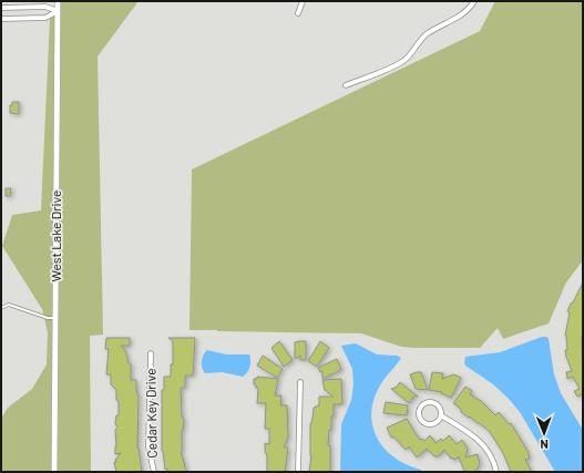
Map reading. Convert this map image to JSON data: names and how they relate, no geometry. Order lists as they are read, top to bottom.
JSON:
{
  "streets": {
    "street": ["West Lake Drive", "Cedar Key Drive"]
  },
  "north": "bottom"
}
